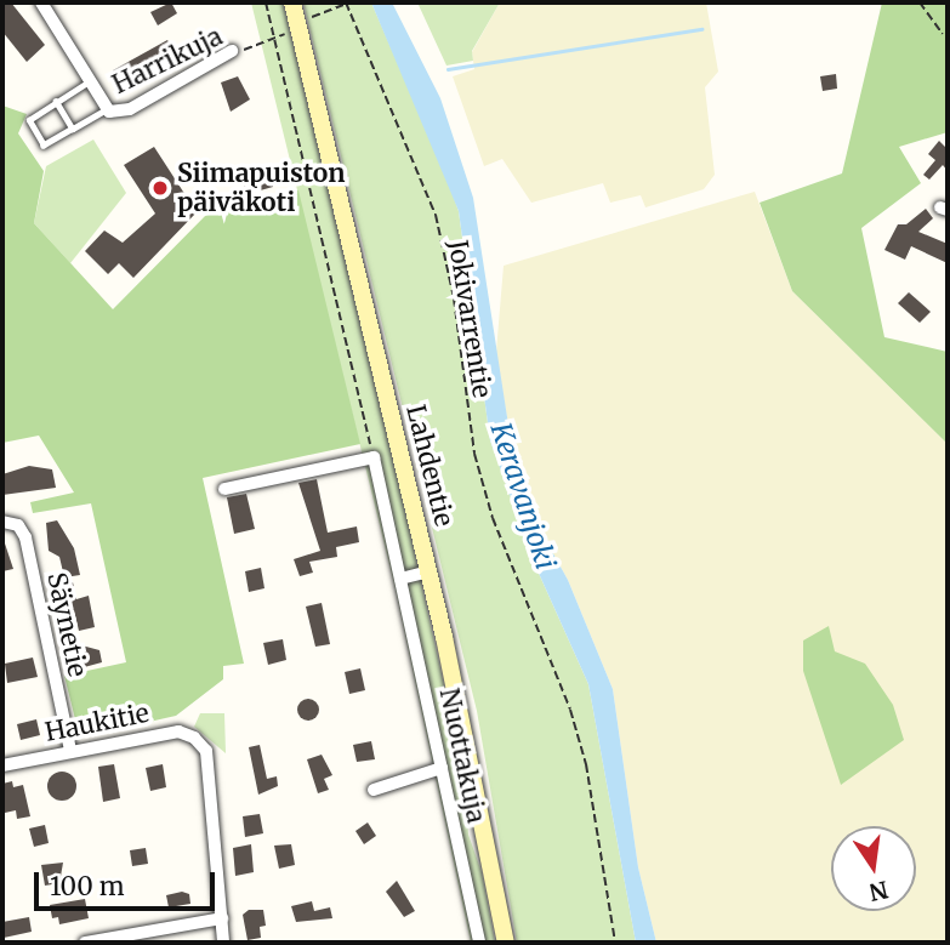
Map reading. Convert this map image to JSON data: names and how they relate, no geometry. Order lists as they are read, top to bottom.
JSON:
{
  "streets": {
    "main road": ["Lahdentie"],
    "street": [
      "Harrikuja",
      "Säynetie",
      "Haukitie",
      "Nuottakuja"
    ],
    "path": ["Jokivarrentie"]
  },
  "crossings": [
    ["Säynetie", "Haukitie"]
  ],
  "water": ["Keravanjoki"],
  "places": ["Siimapuiston päiväkoti"],
  "scale_bar": "100 m",
  "north": "bottom"
}
